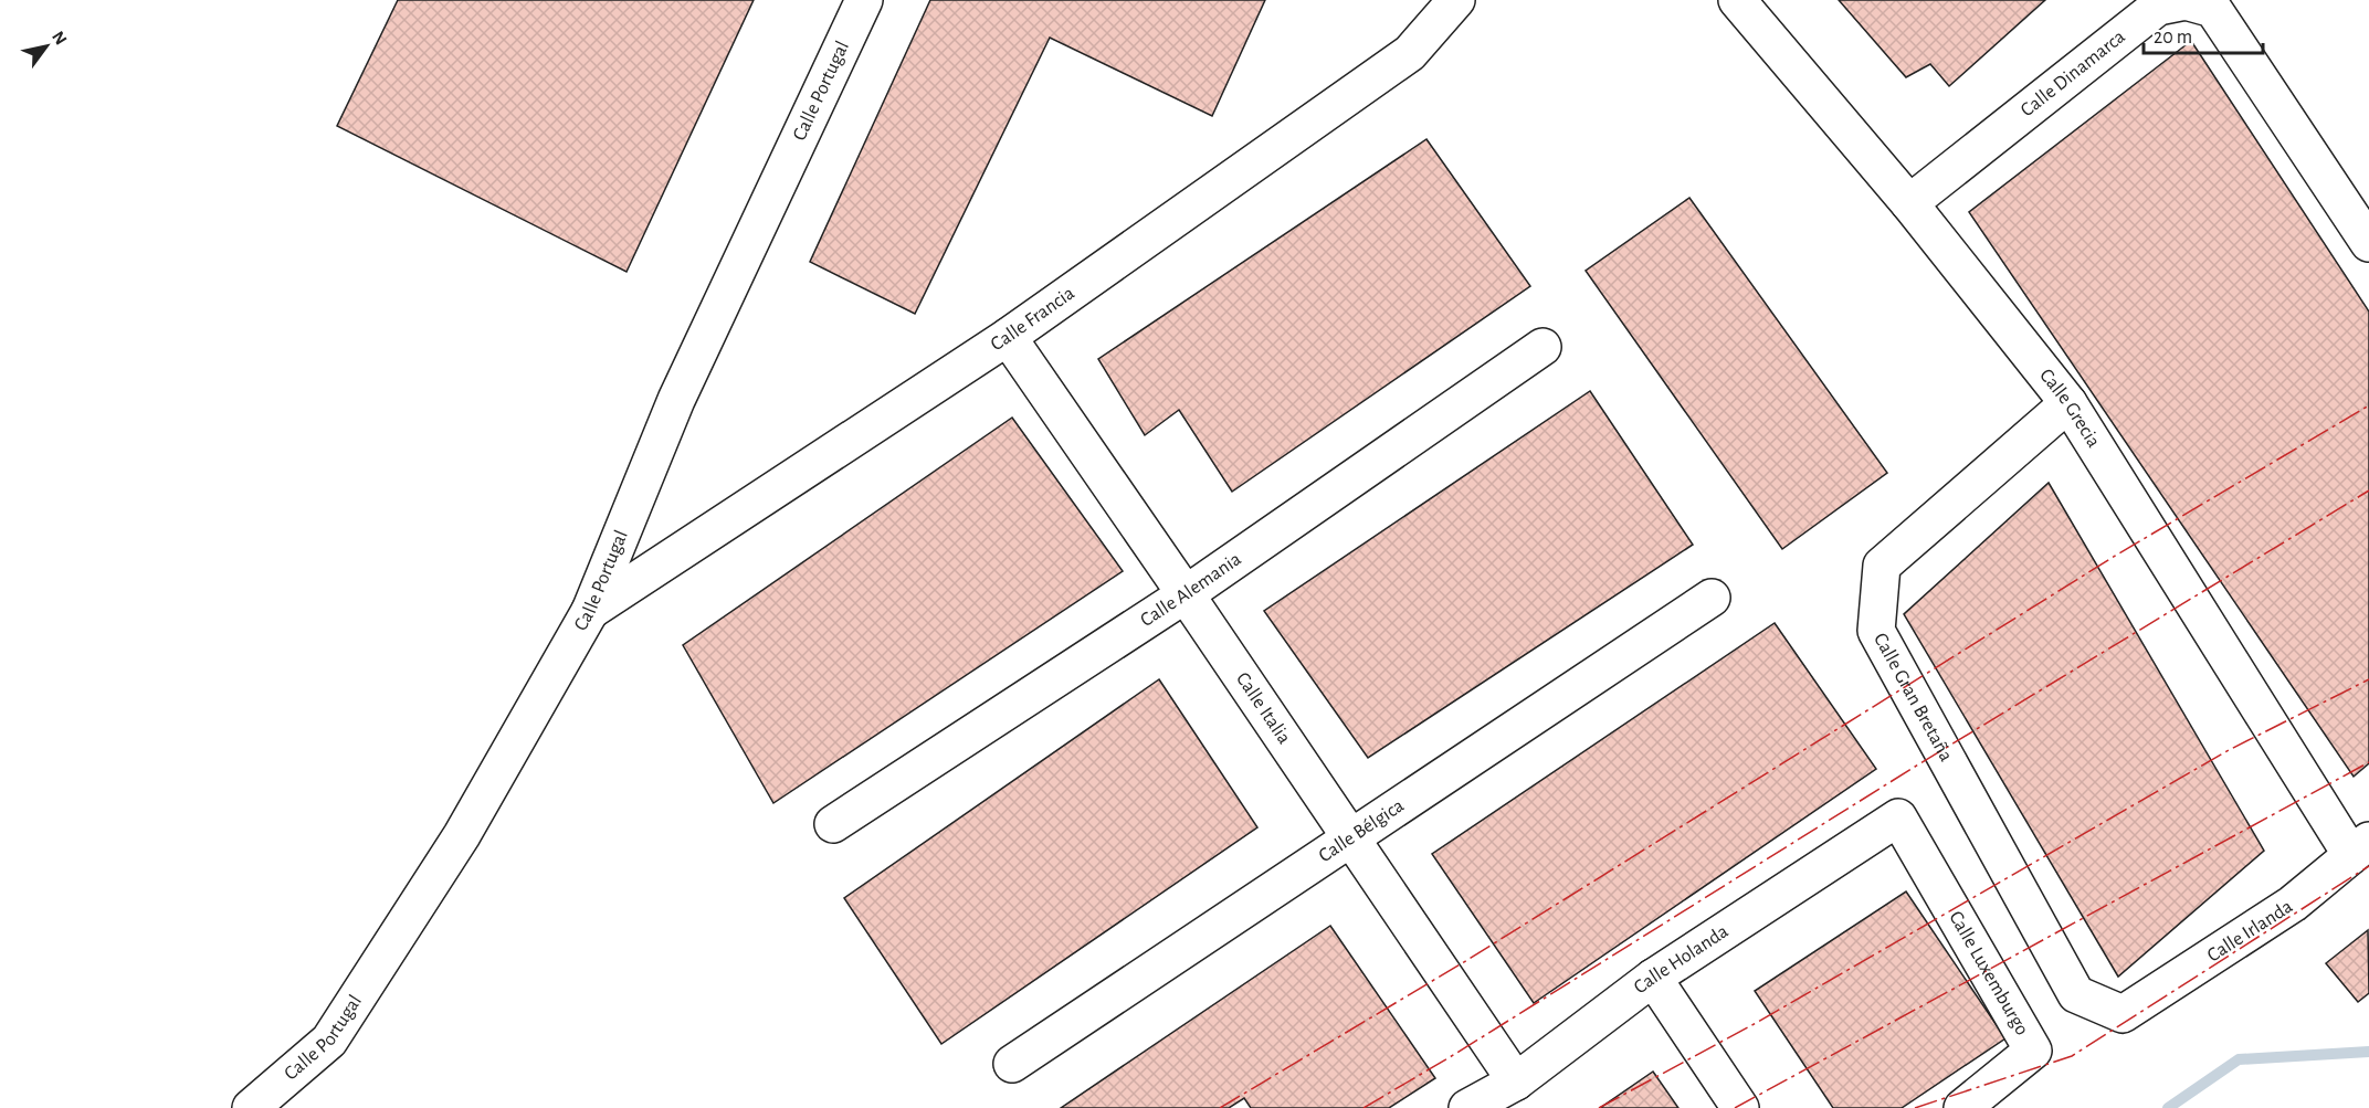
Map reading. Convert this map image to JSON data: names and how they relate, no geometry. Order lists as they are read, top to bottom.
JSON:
{
  "streets": {
    "lane": [
      "Calle Dinamarca",
      "Calle Portugal",
      "Calle Francia",
      "Calle Grecia",
      "Calle Alemania",
      "Calle Gran Bretaña",
      "Calle Italia",
      "Calle Bélgica",
      "Calle Irlanda",
      "Calle Holanda",
      "Calle Luxemburgo"
    ]
  },
  "crossings": [
    ["Calle Dinamarca", "Calle Grecia"],
    ["Calle Portugal", "Calle Francia"],
    ["Calle Francia", "Calle Italia"],
    ["Calle Grecia", "Calle Gran Bretaña"],
    ["Calle Grecia", "Calle Irlanda"],
    ["Calle Alemania", "Calle Italia"],
    ["Calle Gran Bretaña", "Calle Irlanda"],
    ["Calle Italia", "Calle Bélgica"],
    ["Calle Italia", "Calle Holanda"],
    ["Calle Holanda", "Calle Luxemburgo"]
  ],
  "scale_bar": "20 m",
  "north": "top right"
}
